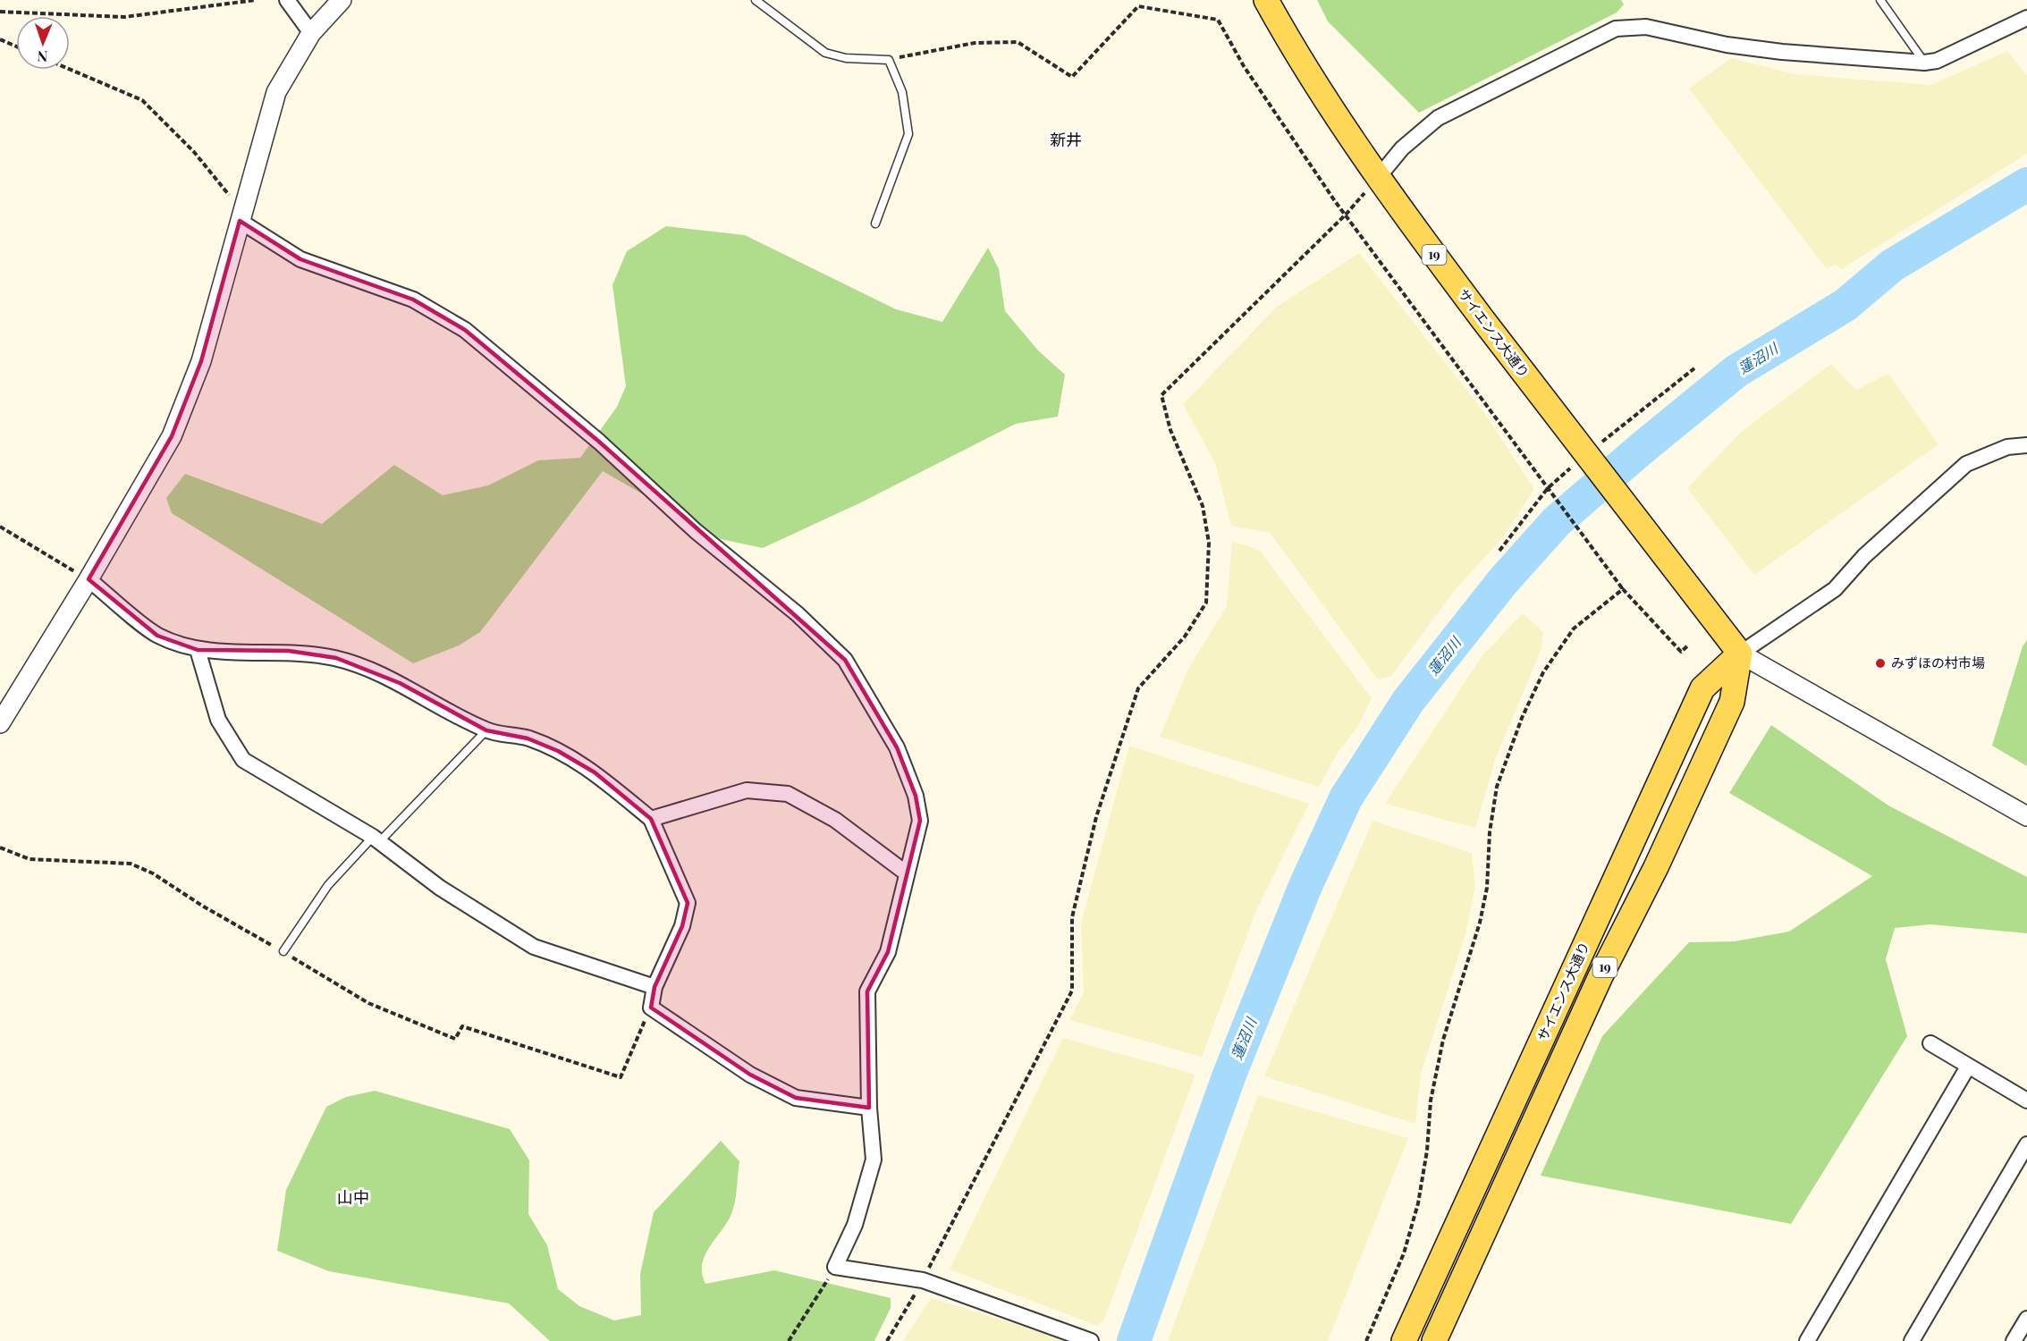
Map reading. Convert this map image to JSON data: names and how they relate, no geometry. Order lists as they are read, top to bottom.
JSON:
{
  "streets": {
    "main road": ["19", "サイエンス大通り"]
  },
  "districts": ["新井", "山中"],
  "water": ["蓮沼川"],
  "places": ["みずほの村市場"],
  "north": "bottom"
}
